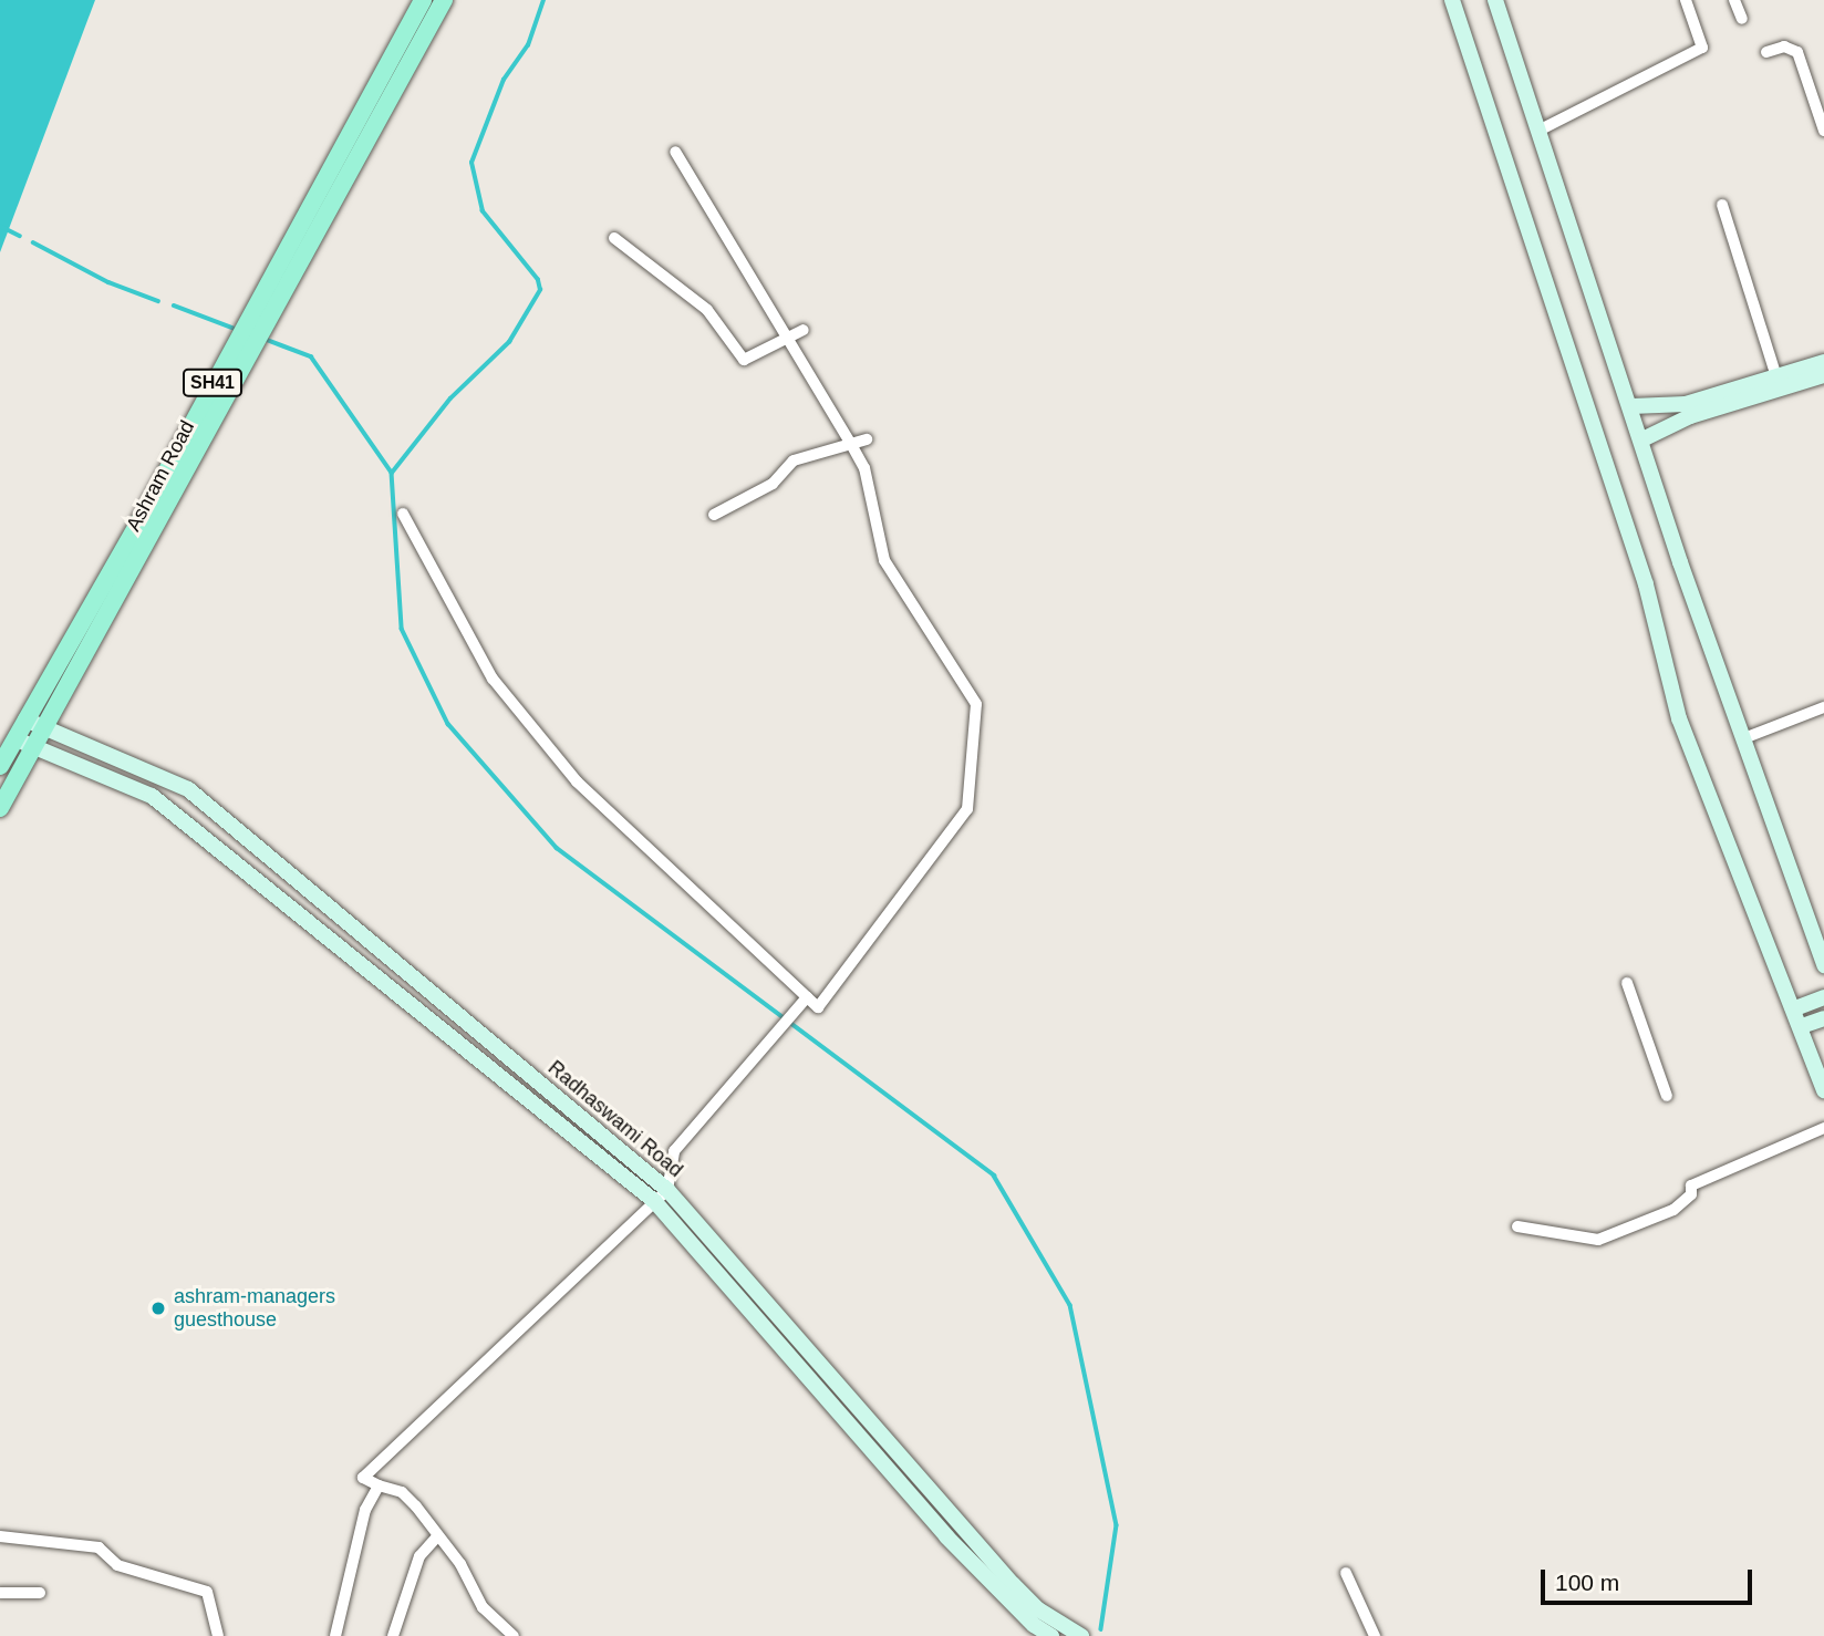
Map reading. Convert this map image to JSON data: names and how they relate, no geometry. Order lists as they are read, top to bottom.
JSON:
{
  "streets": {
    "main road": ["SH41", "Ashram Road"],
    "street": ["Radhaswami Road"]
  },
  "crossings": [
    ["Ashram Road", "Radhaswami Road"]
  ],
  "places": ["ashram-managers guesthouse"],
  "scale_bar": "100 m"
}
